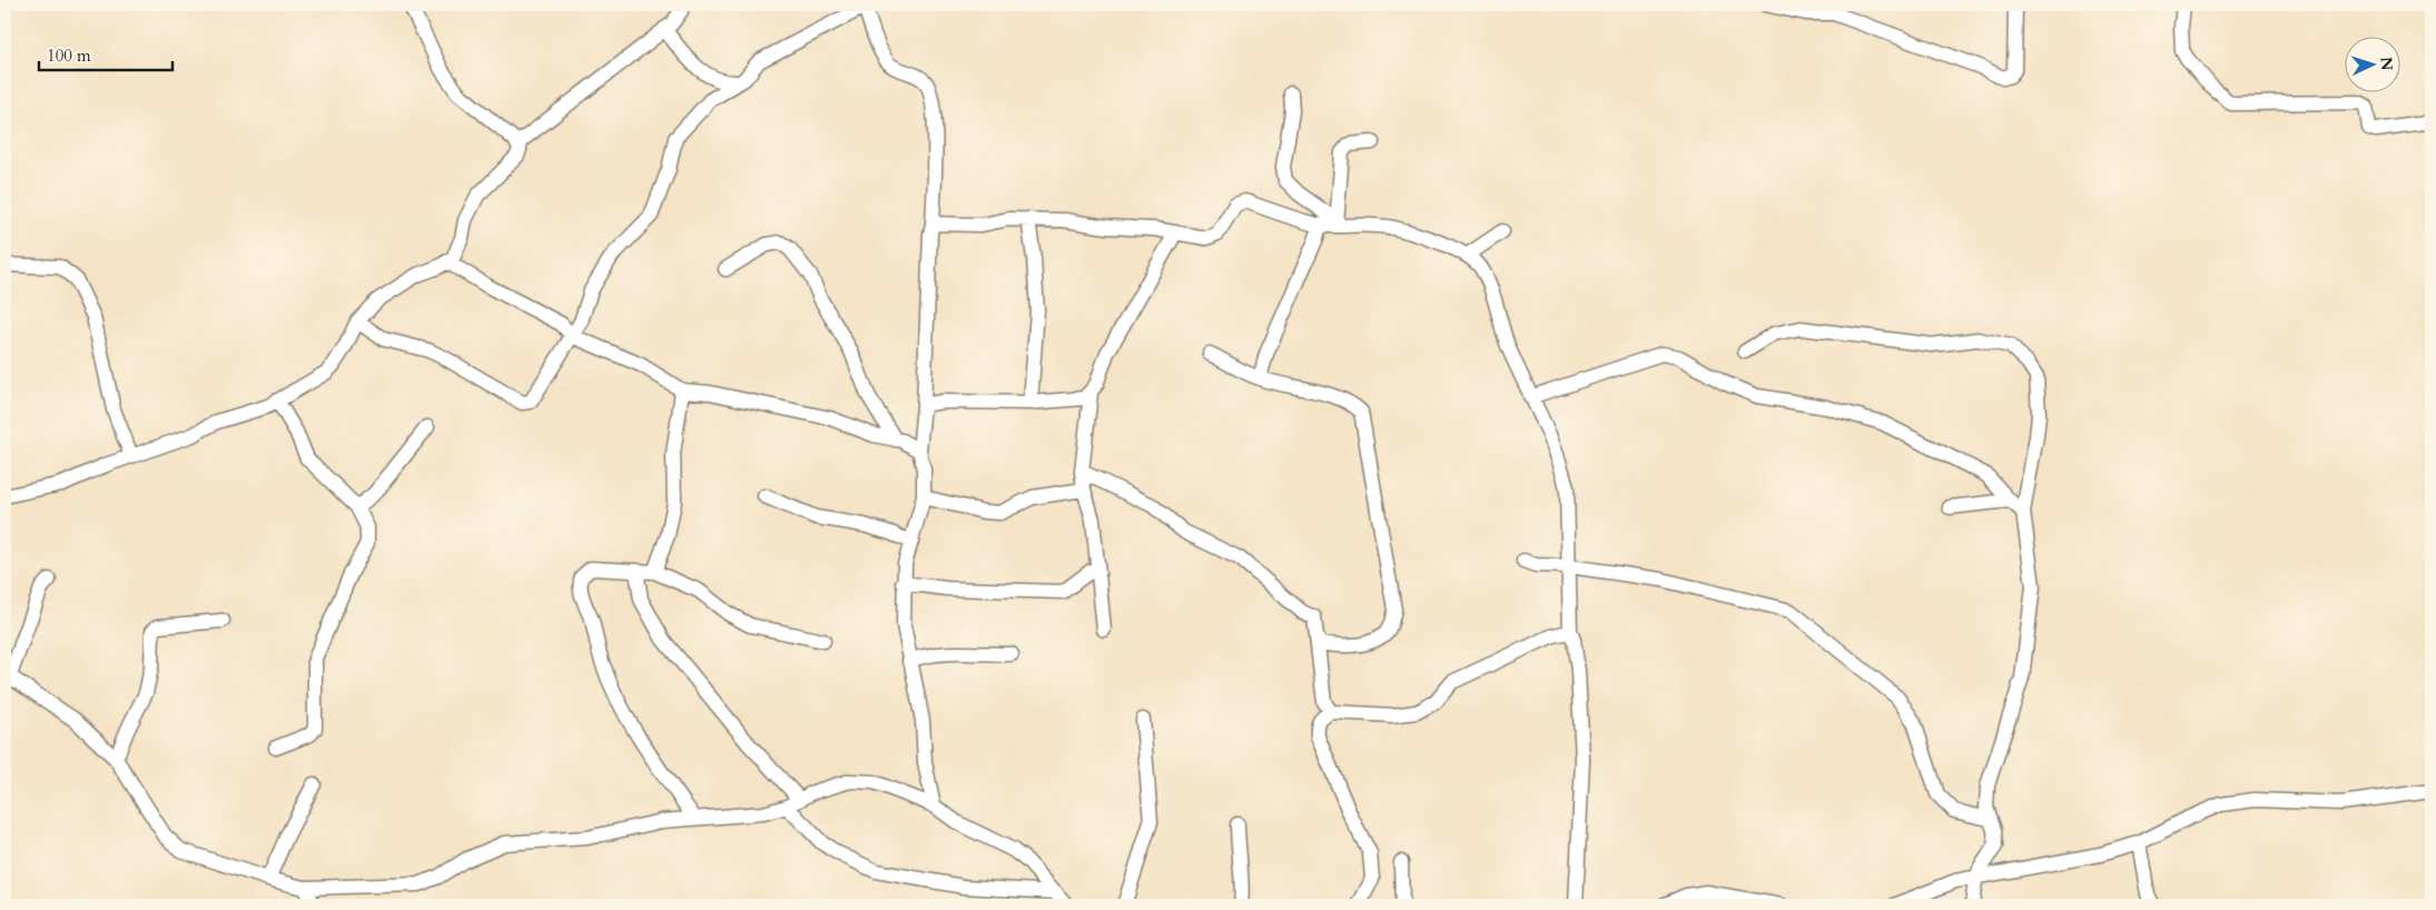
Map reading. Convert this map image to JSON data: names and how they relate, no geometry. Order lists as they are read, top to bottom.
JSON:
{
  "scale_bar": "100 m",
  "north": "right"
}
